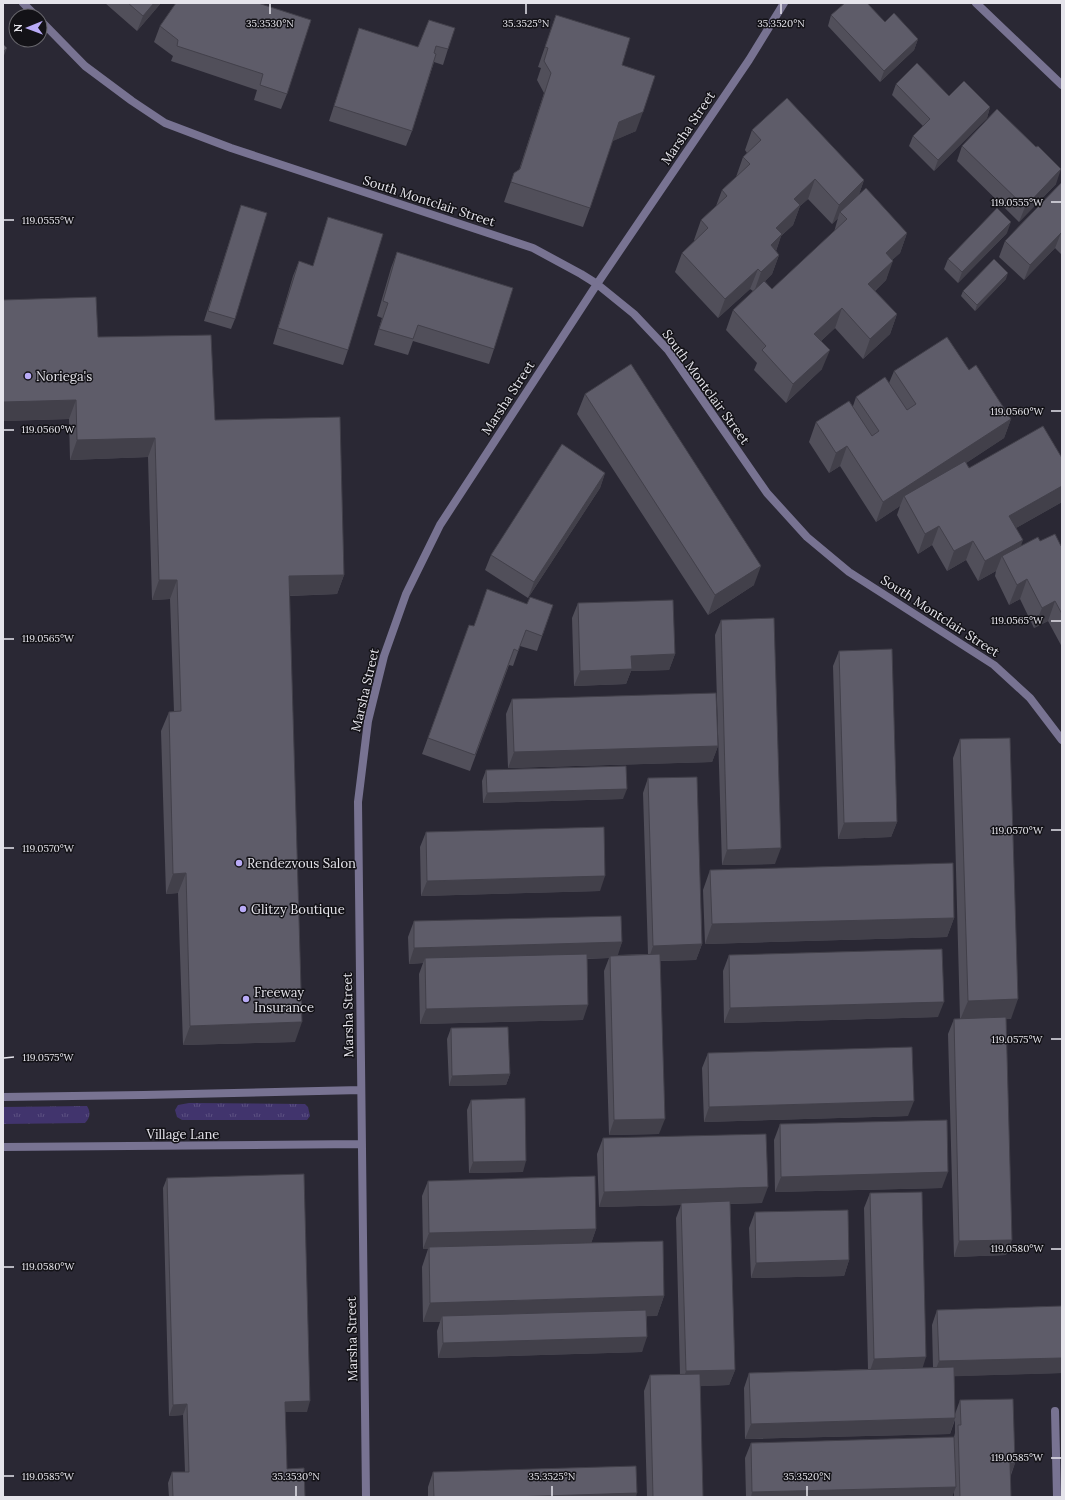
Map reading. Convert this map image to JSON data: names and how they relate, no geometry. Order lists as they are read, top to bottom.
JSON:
{
  "streets": {
    "street": ["Marsha Street", "South Montclair Street", "Village Lane"]
  },
  "crossings": [
    ["Marsha Street", "South Montclair Street"],
    ["Marsha Street", "Village Lane"]
  ],
  "places": [
    "Noriega's",
    "Rendezvous Salon",
    "Glitzy Boutique",
    "Freeway Insurance"
  ],
  "north": "left",
  "coordinates": [
    "35.3530°N",
    "35.3525°N",
    "35.3520°N",
    "119.0555°W",
    "119.0560°W",
    "119.0565°W",
    "119.0570°W",
    "119.0575°W",
    "119.0580°W",
    "119.0585°W"
  ]
}
